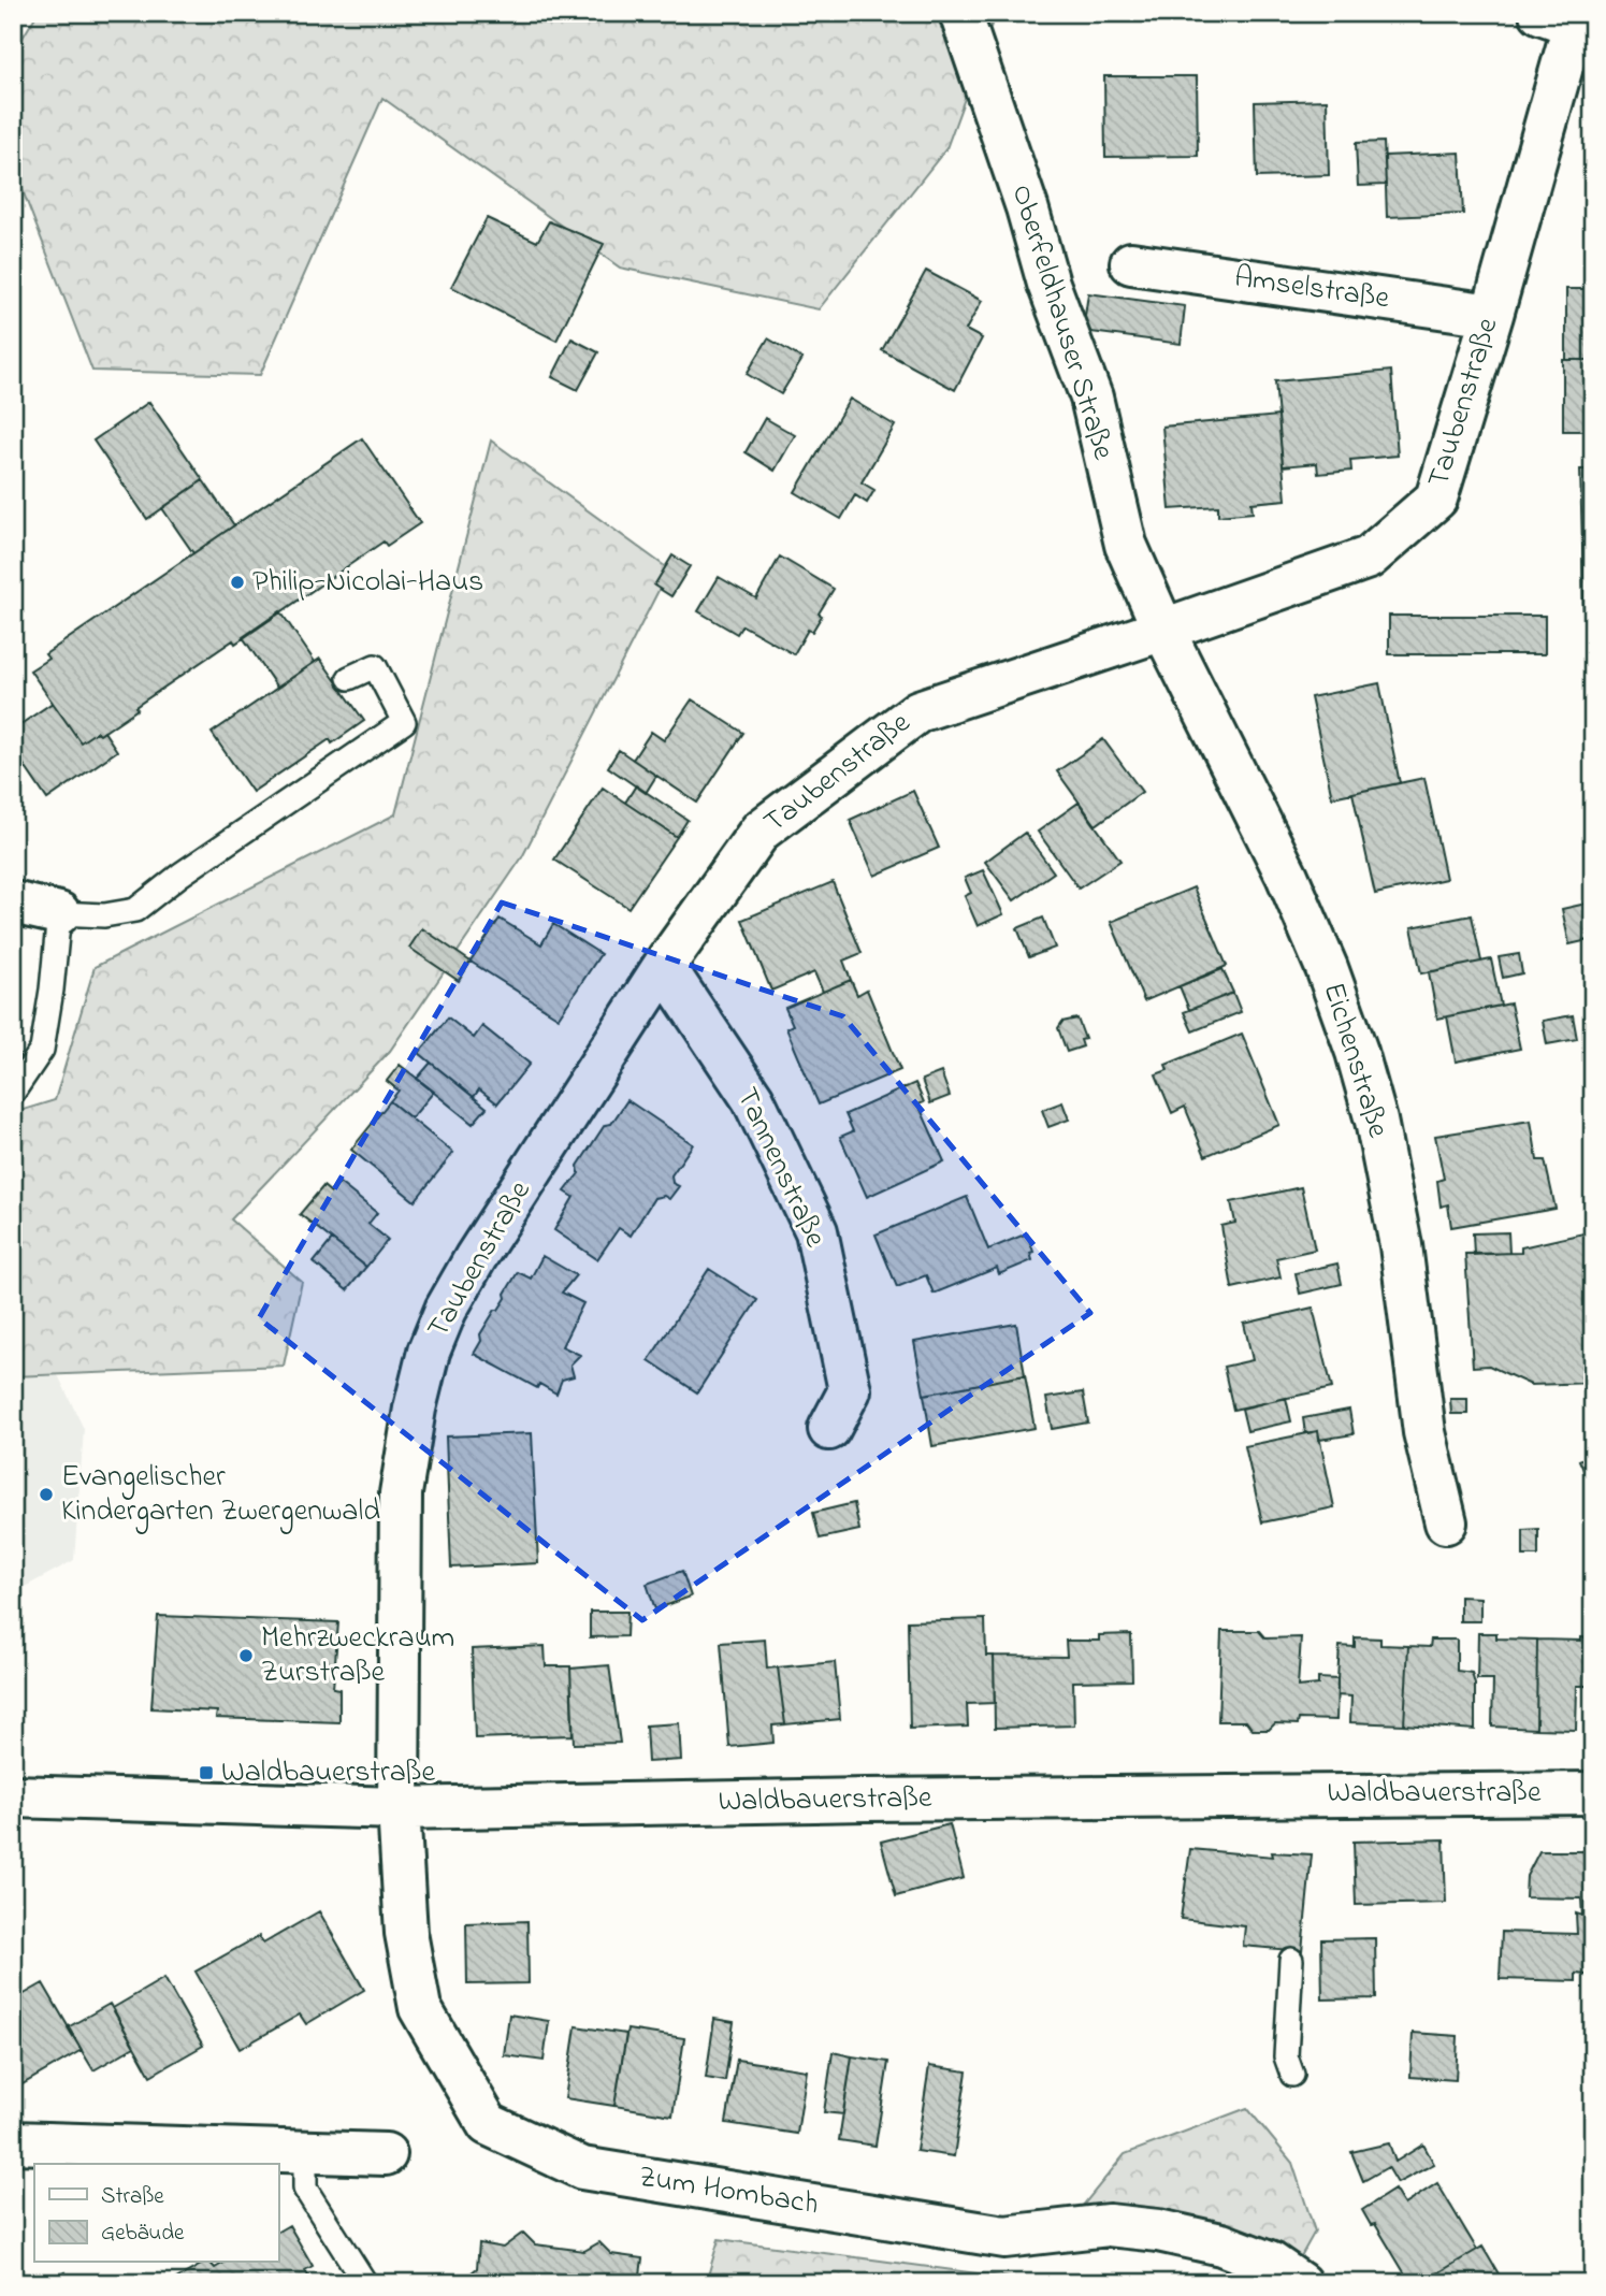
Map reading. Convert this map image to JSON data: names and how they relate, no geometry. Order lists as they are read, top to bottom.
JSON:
{
  "streets": {
    "street": [
      "Amselstraße",
      "Oberfeldhauser Straße",
      "Taubenstraße",
      "Eichenstraße",
      "Tannenstraße",
      "Waldbauerstraße",
      "Zum Hombach"
    ]
  },
  "crossings": [
    ["Amselstraße", "Taubenstraße"],
    ["Oberfeldhauser Straße", "Taubenstraße"],
    ["Oberfeldhauser Straße", "Eichenstraße"],
    ["Taubenstraße", "Eichenstraße"],
    ["Taubenstraße", "Tannenstraße"],
    ["Taubenstraße", "Waldbauerstraße"],
    ["Taubenstraße", "Zum Hombach"],
    ["Waldbauerstraße", "Zum Hombach"]
  ],
  "places": {
    "other": ["Philip-Nicolai-Haus", "Evangelischer Kindergarten Zwergenwald", "Mehrzweckraum Zurstraße"],
    "transit": ["Waldbauerstraße"]
  },
  "legend": ["Straße", "Gebäude"]
}
